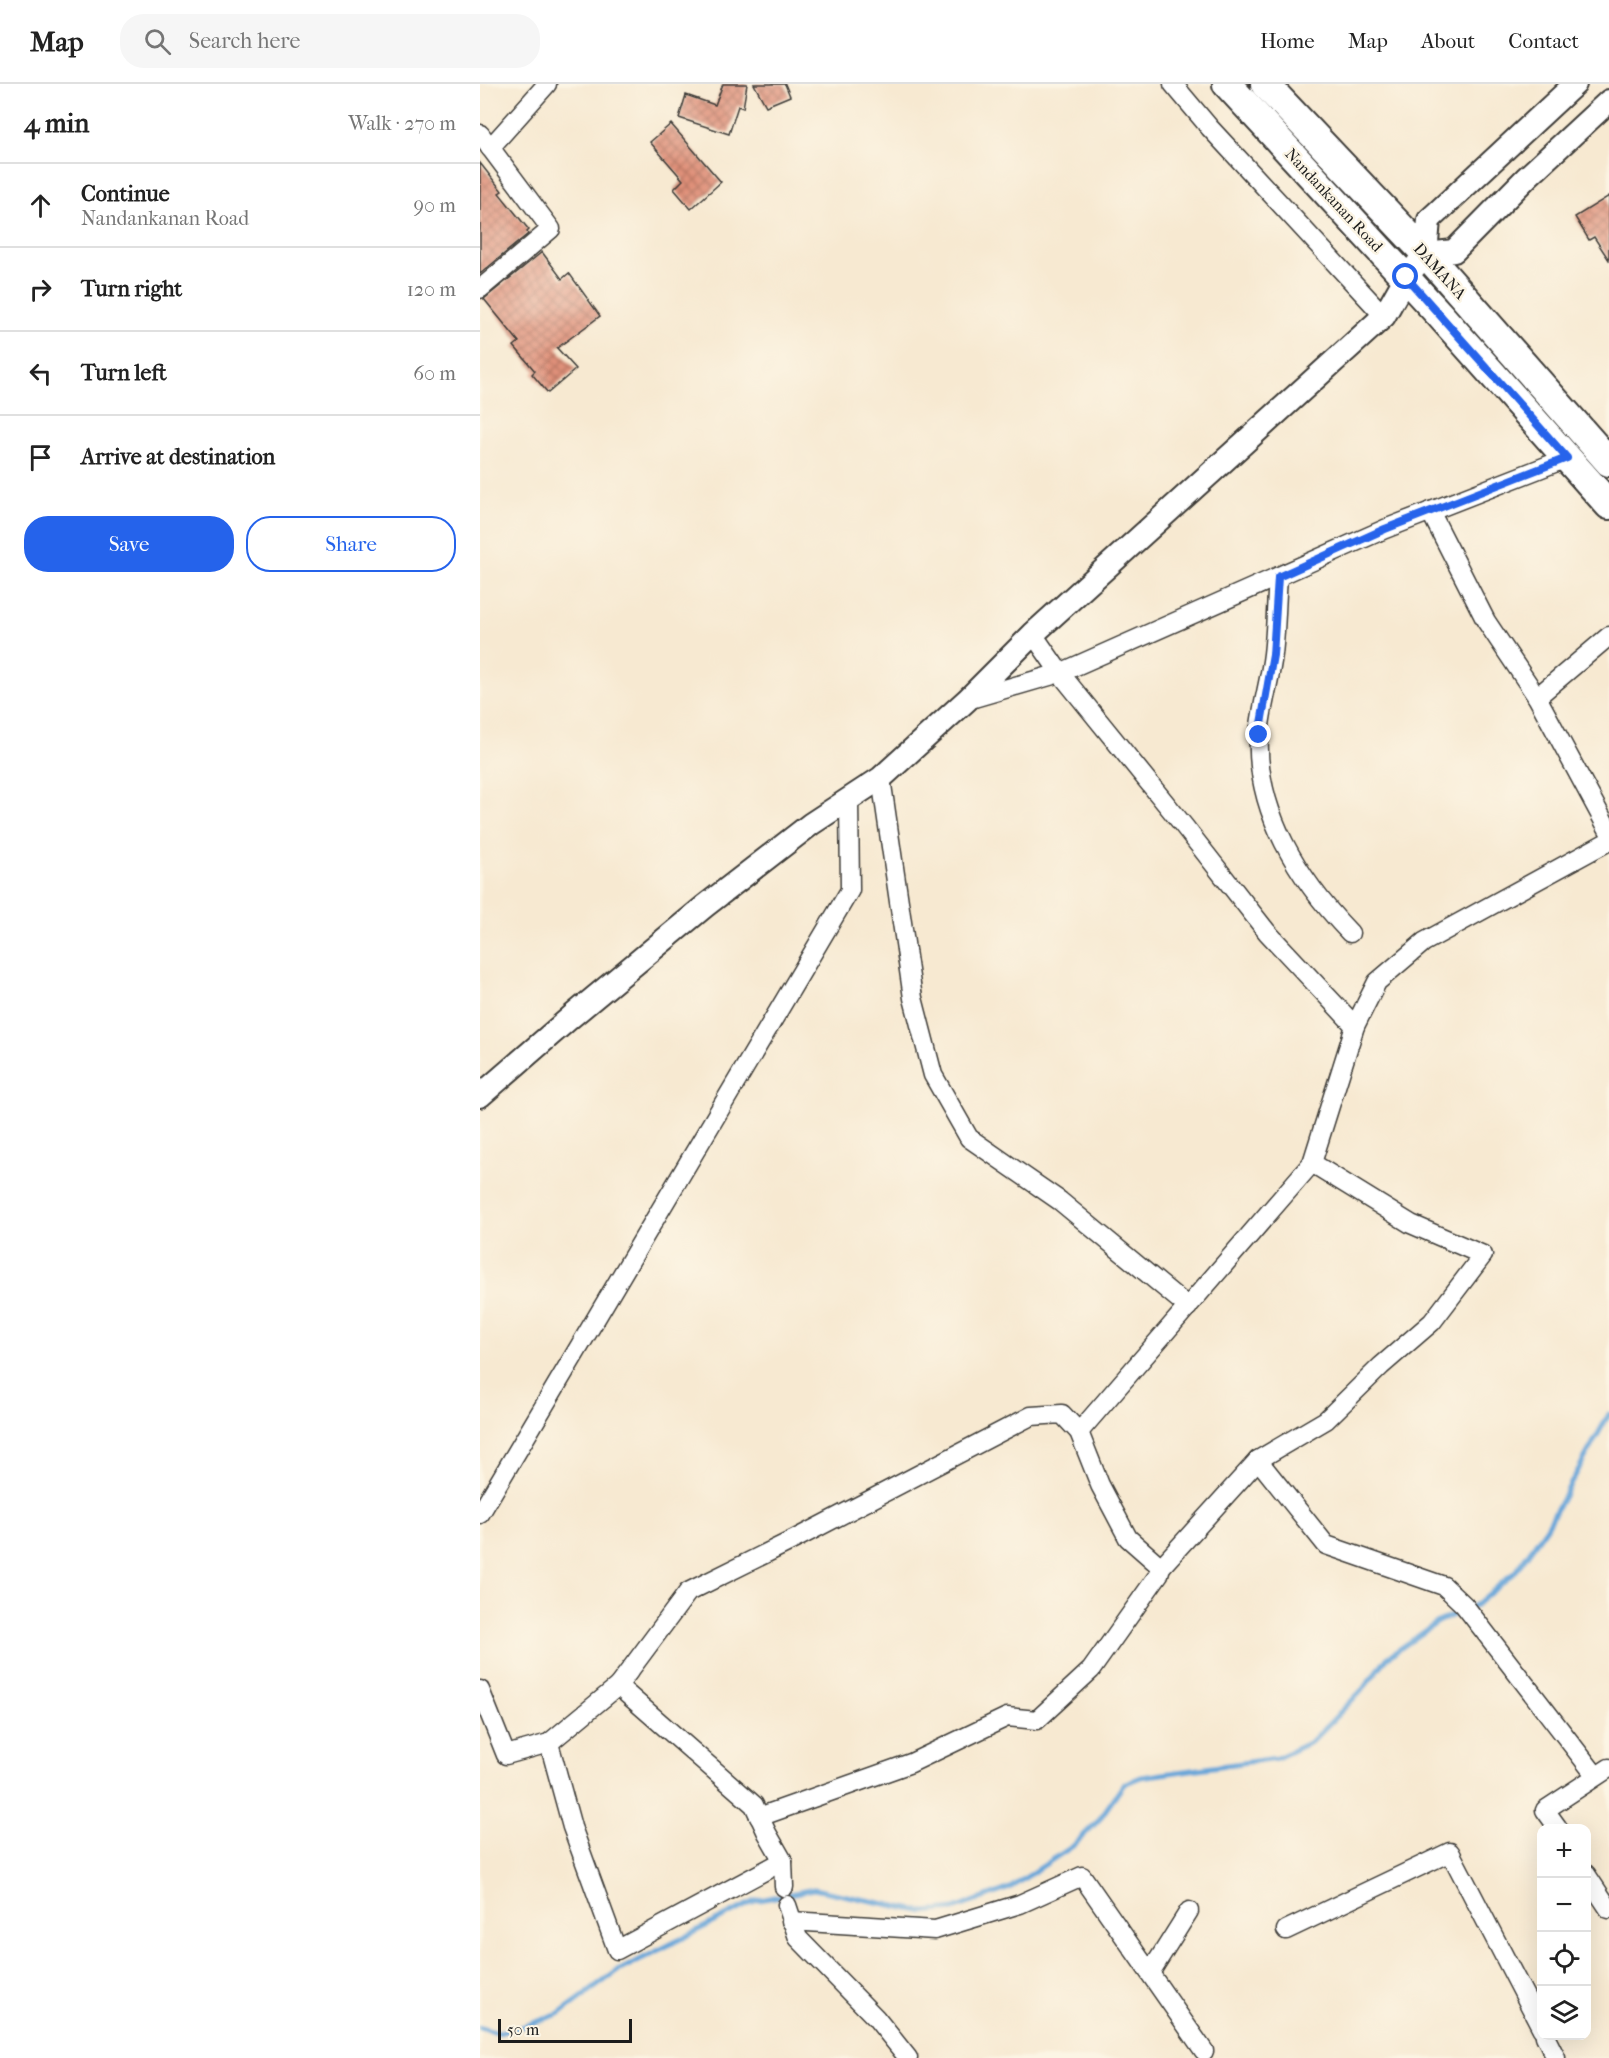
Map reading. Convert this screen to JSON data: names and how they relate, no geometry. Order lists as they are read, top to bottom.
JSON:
{
  "streets": {
    "main road": ["Nandankanan Road", "DAMANA"]
  },
  "scale_bar": "50 m",
  "page": {
    "header": "Map",
    "search": "Search here",
    "nav": [
      "Home",
      "Map",
      "About",
      "Contact"
    ],
    "heading": ["4 min", "Walk · 270 m"],
    "list": [
      ["Continue", "Nandankanan Road", "90 m"],
      ["Turn right", "120 m"],
      ["Turn left", "60 m"],
      "Arrive at destination"
    ],
    "buttons": ["Save", "Share"],
    "map_buttons": ["+", "−"],
    "scale": "50 m"
  }
}
